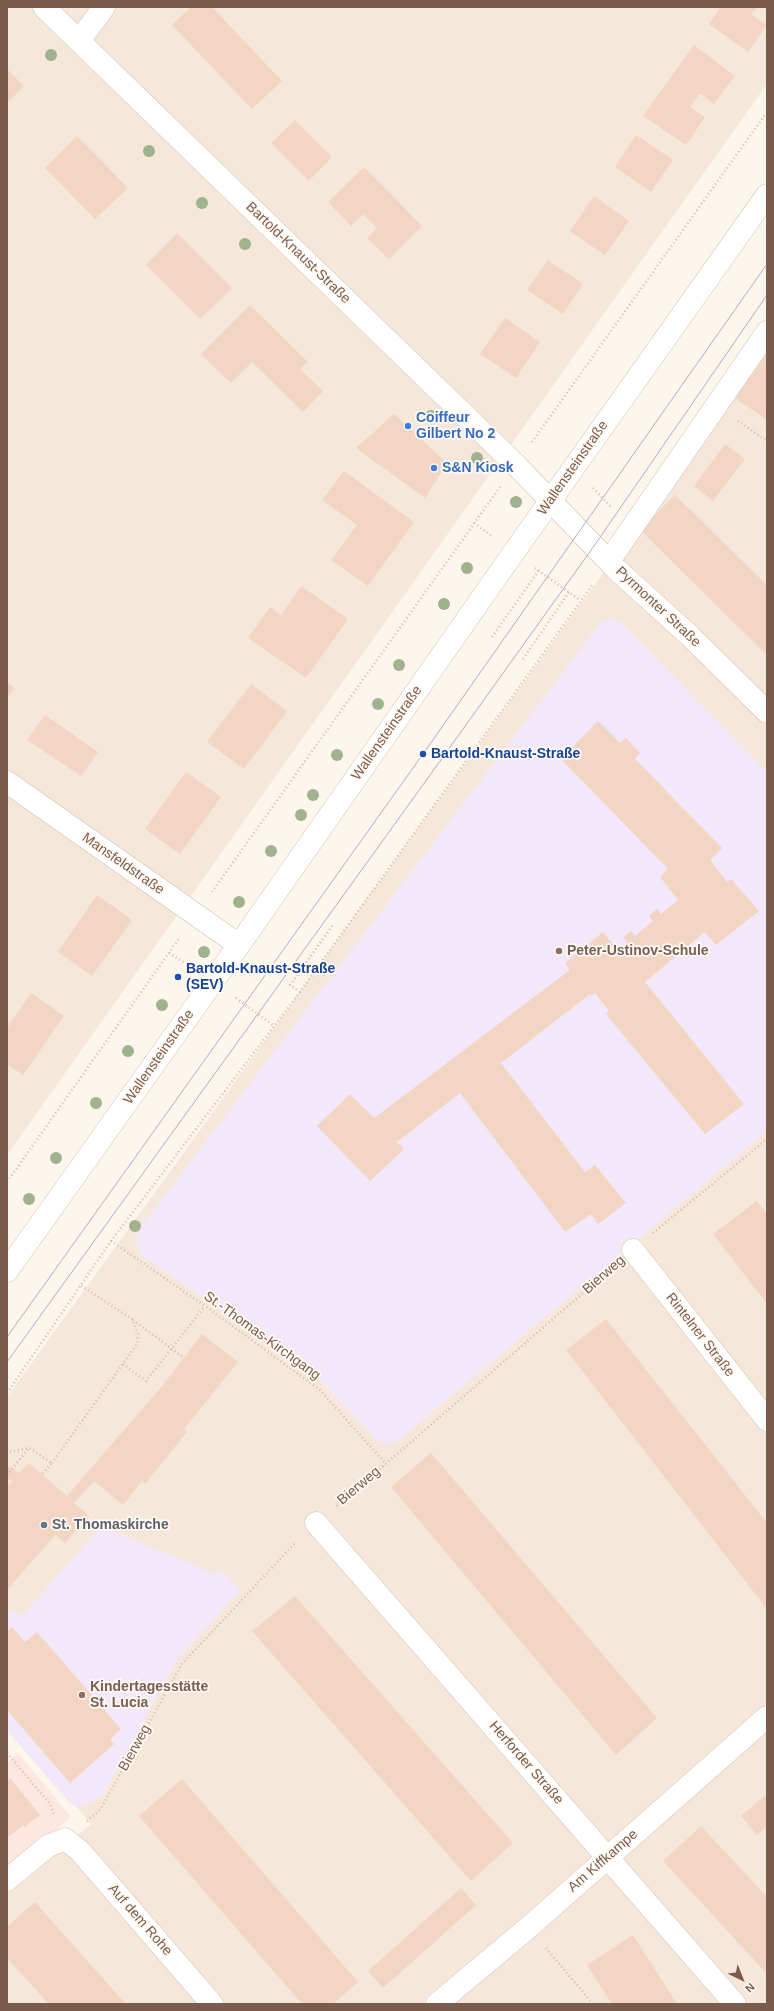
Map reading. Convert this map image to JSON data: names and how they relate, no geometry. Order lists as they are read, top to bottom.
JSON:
{
  "streets": {
    "street": [
      "Bartold-Knaust-Straße",
      "Wallensteinstraße",
      "Pyrmonter Straße",
      "Mansfeldstraße",
      "Rintelner Straße",
      "Herforder Straße",
      "Am Kiffkampe",
      "Auf dem Rohe"
    ],
    "path": ["Bierweg", "St.-Thomas-Kirchgang"]
  },
  "crossings": [
    ["Bartold-Knaust-Straße", "Wallensteinstraße"],
    ["Bartold-Knaust-Straße", "Pyrmonter Straße"],
    ["Wallensteinstraße", "Pyrmonter Straße"],
    ["Wallensteinstraße", "Mansfeldstraße"],
    ["Bierweg", "Rintelner Straße"],
    ["Bierweg", "St.-Thomas-Kirchgang"],
    ["Bierweg", "Herforder Straße"],
    ["Bierweg", "Auf dem Rohe"],
    ["Herforder Straße", "Am Kiffkampe"]
  ],
  "places": [
    "Coiffeur Gilbert No 2",
    "S&N Kiosk",
    "Bartold-Knaust-Straße",
    "Peter-Ustinov-Schule",
    "Bartold-Knaust-Straße (SEV)",
    "St. Thomaskirche",
    "Kindertagesstätte St. Lucia"
  ],
  "north": "bottom right"
}
